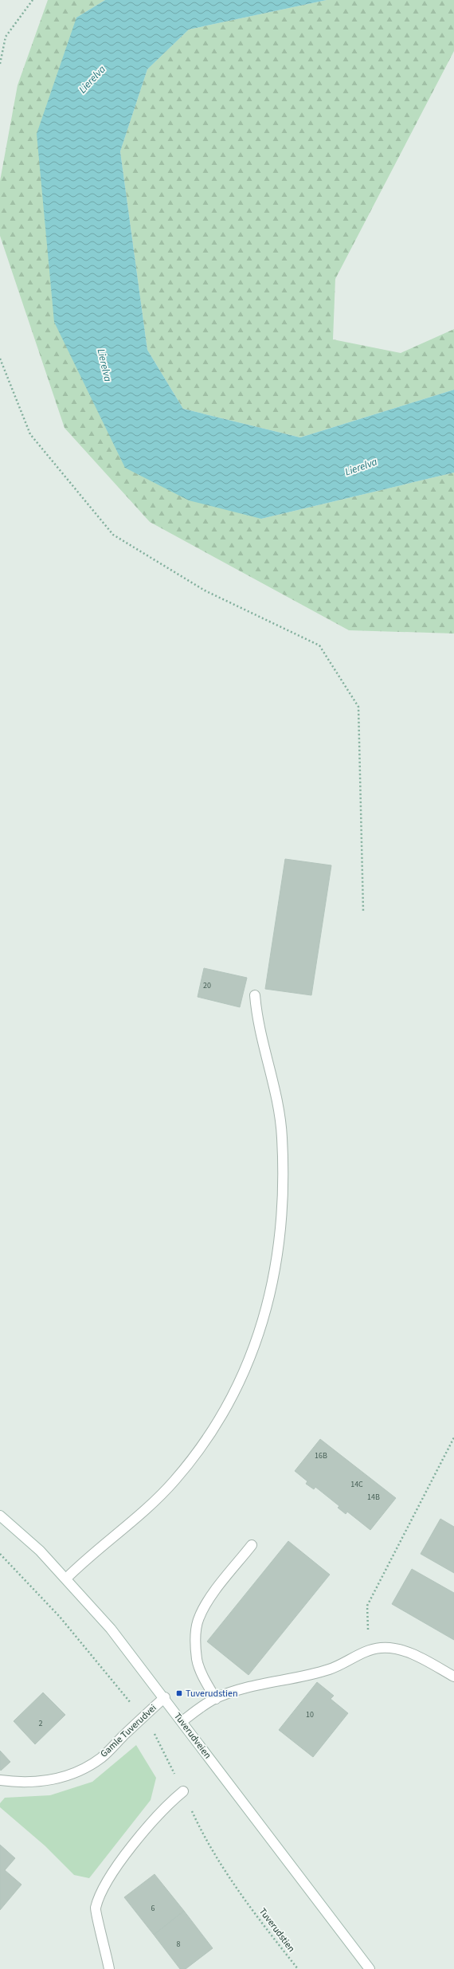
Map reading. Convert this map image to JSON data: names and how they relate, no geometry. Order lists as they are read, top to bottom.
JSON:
{
  "streets": {
    "street": ["Gamle Tuverudvei", "Tuverudveien"],
    "path": ["Tuverudstien"]
  },
  "crossings": [
    ["Gamle Tuverudvei", "Tuverudveien"],
    ["Gamle Tuverudvei", "Tuverudstien"]
  ],
  "water": ["Lierelva"],
  "places": {
    "transit": ["Tuverudstien"]
  },
  "house_numbers": [
    "20",
    "16B",
    "14C",
    "14B",
    "10",
    "2",
    "6",
    "8"
  ]
}
